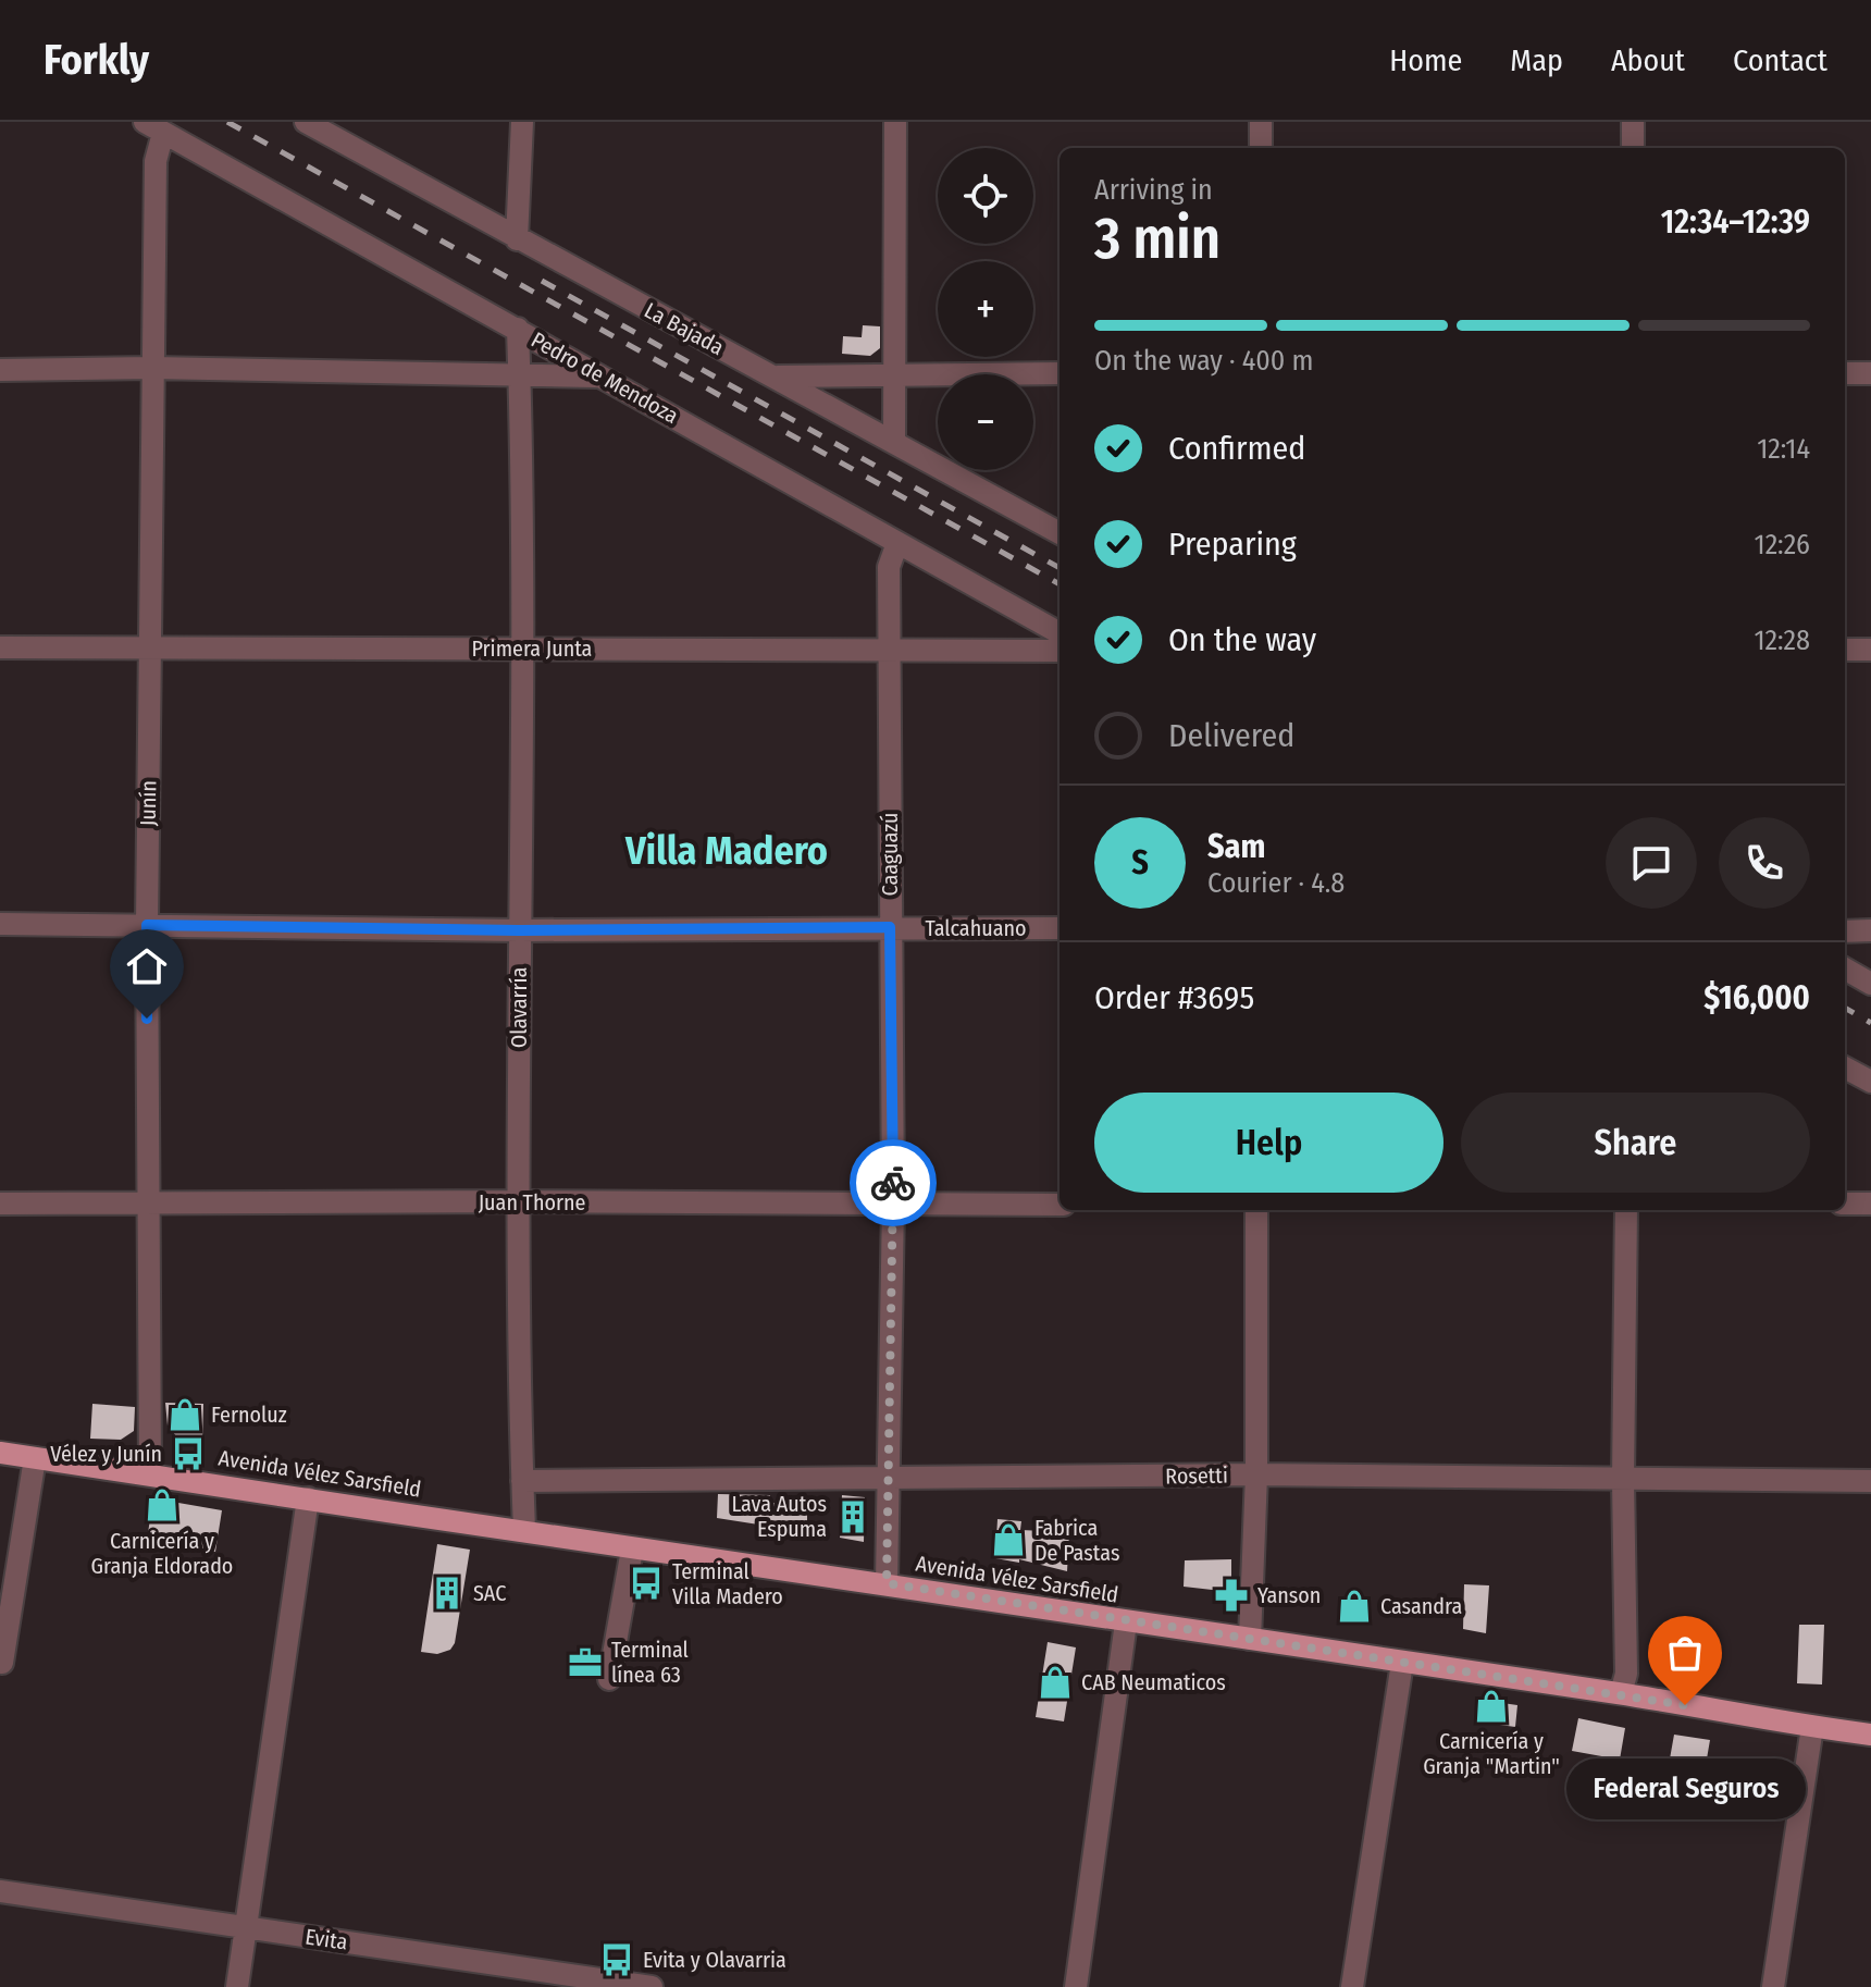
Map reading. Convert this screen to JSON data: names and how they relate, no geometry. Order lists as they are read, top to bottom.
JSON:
{
  "streets": {
    "main road": ["Avenida Vélez Sarsfield"],
    "street": [
      "La Bajada",
      "Pedro de Mendoza",
      "Primera Junta",
      "Junín",
      "Caaguazú",
      "Talcahuano",
      "Olavarría",
      "Juan Thorne",
      "Rosetti",
      "Evita"
    ]
  },
  "crossings": [
    ["Pedro de Mendoza", "Junín"],
    ["Pedro de Mendoza", "Caaguazú"],
    ["Pedro de Mendoza", "Olavarría"],
    ["Primera Junta", "Junín"],
    ["Primera Junta", "Caaguazú"],
    ["Primera Junta", "Olavarría"],
    ["Junín", "Talcahuano"],
    ["Junín", "Juan Thorne"],
    ["Junín", "Avenida Vélez Sarsfield"],
    ["Caaguazú", "Talcahuano"],
    ["Caaguazú", "Juan Thorne"],
    ["Caaguazú", "Avenida Vélez Sarsfield"],
    ["Caaguazú", "Rosetti"],
    ["Talcahuano", "Olavarría"],
    ["Olavarría", "Juan Thorne"],
    ["Olavarría", "Avenida Vélez Sarsfield"],
    ["Olavarría", "Rosetti"]
  ],
  "districts": ["Villa Madero"],
  "places": {
    "shop": [
      "Fernoluz",
      "Carnicería y Granja Eldorado",
      "Fabrica De Pastas",
      "Casandra",
      "CAB Neumaticos",
      "Carnicería y Granja \"Martin\""
    ],
    "bus stop": ["Vélez y Junín", "Terminal Villa Madero", "Evita y Olavarria"],
    "building": ["Lava Autos Espuma", "SAC"],
    "pharmacy": ["Yanson"],
    "office": ["Terminal línea 63"],
    "other": ["Federal Seguros"]
  },
  "page": {
    "header": "Forkly",
    "nav": [
      "Home",
      "Map",
      "About",
      "Contact"
    ],
    "map_buttons": ["+", "−"],
    "heading": ["3 min", "Arriving in", "12:34–12:39"],
    "panel": [
      "Sam",
      "Courier · 4.8",
      "Order #3695",
      "$16,000"
    ],
    "bar": "On the way · 400 m",
    "list": [
      ["Confirmed", "12:14"],
      ["Preparing", "12:26"],
      ["On the way", "12:28"],
      "Delivered"
    ],
    "round": "S",
    "buttons": ["Help", "Share"],
    "bubble": "Federal Seguros"
  }
}
